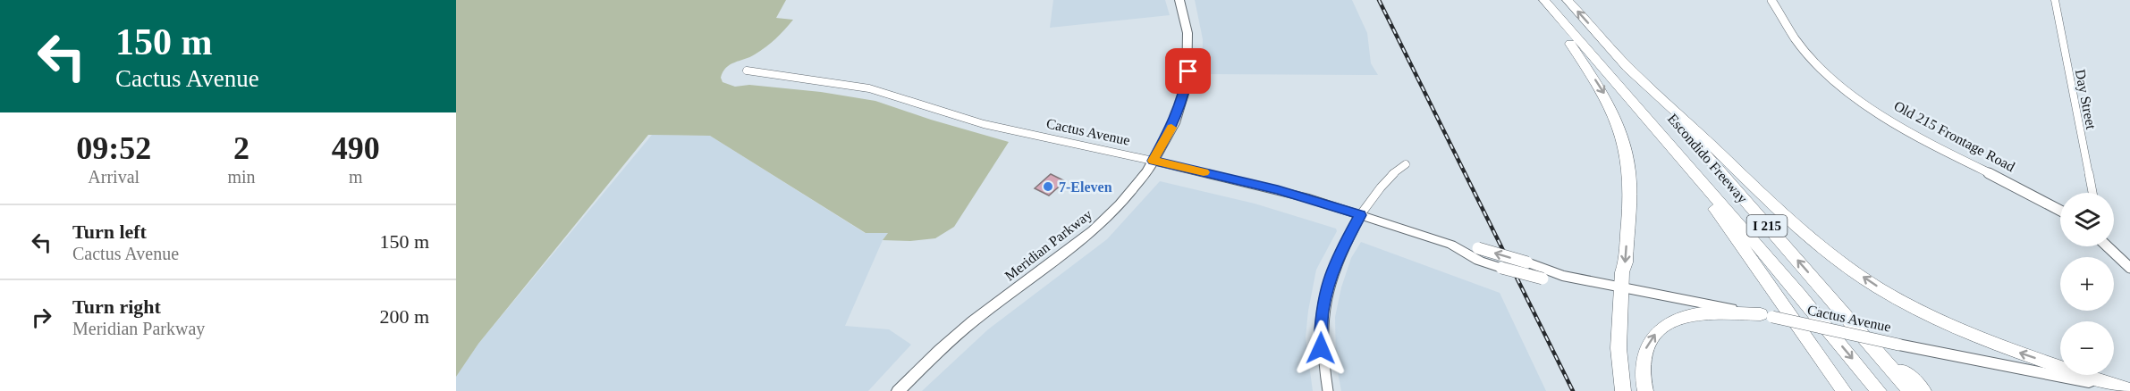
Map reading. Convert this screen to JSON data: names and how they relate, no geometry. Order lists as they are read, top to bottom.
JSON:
{
  "streets": {
    "highway": ["Escondido Freeway", "I 215"],
    "main road": ["Cactus Avenue", "Meridian Parkway"],
    "street": ["Day Street", "Old 215 Frontage Road"]
  },
  "crossings": [
    ["Cactus Avenue", "Meridian Parkway"]
  ],
  "places": ["7-Eleven"],
  "page": {
    "turn": ["150 m", "Cactus Avenue"],
    "eta": [
      "09:52",
      "Arrival",
      "2",
      "min",
      "490",
      "m"
    ],
    "map_buttons": ["+", "−"],
    "list": [
      {
        "name": "Turn left",
        "note": "Cactus Avenue",
        "value": "150 m"
      },
      {
        "name": "Turn right",
        "note": "Meridian Parkway",
        "value": "200 m"
      }
    ]
  }
}
